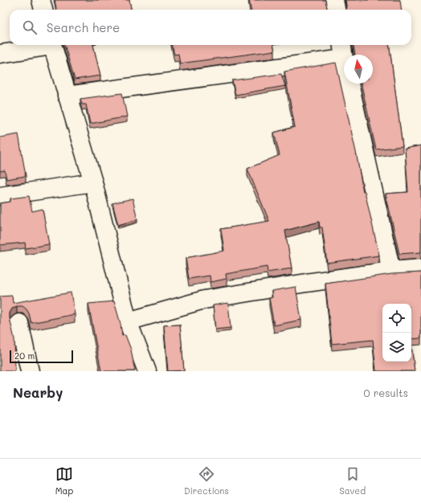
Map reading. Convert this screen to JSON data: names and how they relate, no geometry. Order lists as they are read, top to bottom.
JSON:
{
  "scale_bar": "20 m",
  "north": "top",
  "page": {
    "search": "Search here",
    "scale": "20 m",
    "heading": ["Nearby", "0 results"],
    "nav": ["Map", "Directions", "Saved"]
  }
}
